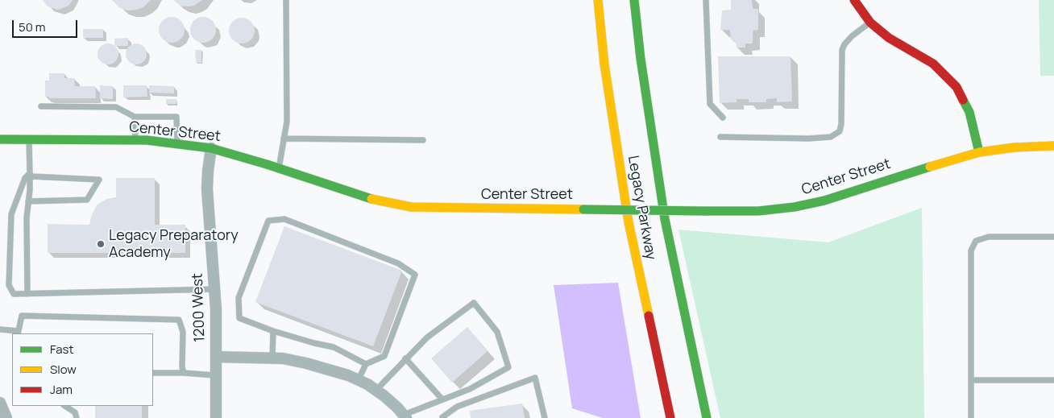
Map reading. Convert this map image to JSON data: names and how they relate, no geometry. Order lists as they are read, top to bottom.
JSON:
{
  "streets": {
    "main road": ["Center Street", "Legacy Parkway"],
    "street": ["1200 West"]
  },
  "crossings": [
    ["Center Street", "1200 West"]
  ],
  "places": ["Legacy Preparatory Academy"],
  "legend": ["Fast", "Slow", "Jam"],
  "scale_bar": "50 m"
}
